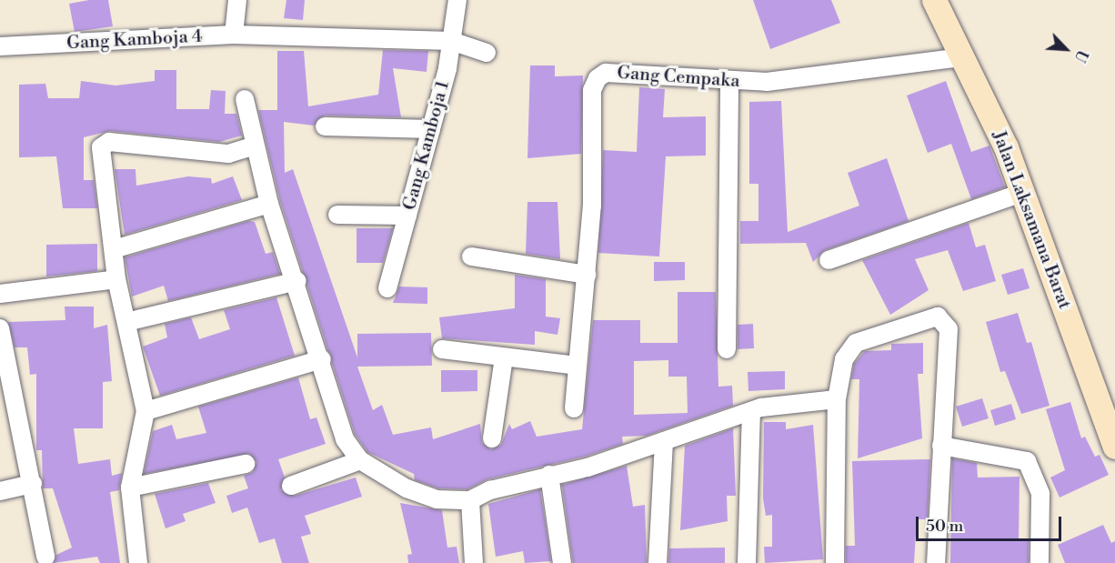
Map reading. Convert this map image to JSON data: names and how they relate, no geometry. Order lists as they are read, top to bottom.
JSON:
{
  "streets": {
    "main road": ["Jalan Laksamana Barat"],
    "street": ["Gang Kamboja 4", "Gang Cempaka", "Gang Kamboja 1"]
  },
  "crossings": [
    ["Gang Kamboja 4", "Gang Kamboja 1"],
    ["Gang Cempaka", "Jalan Laksamana Barat"]
  ],
  "scale_bar": "50 m",
  "north": "bottom right"
}
